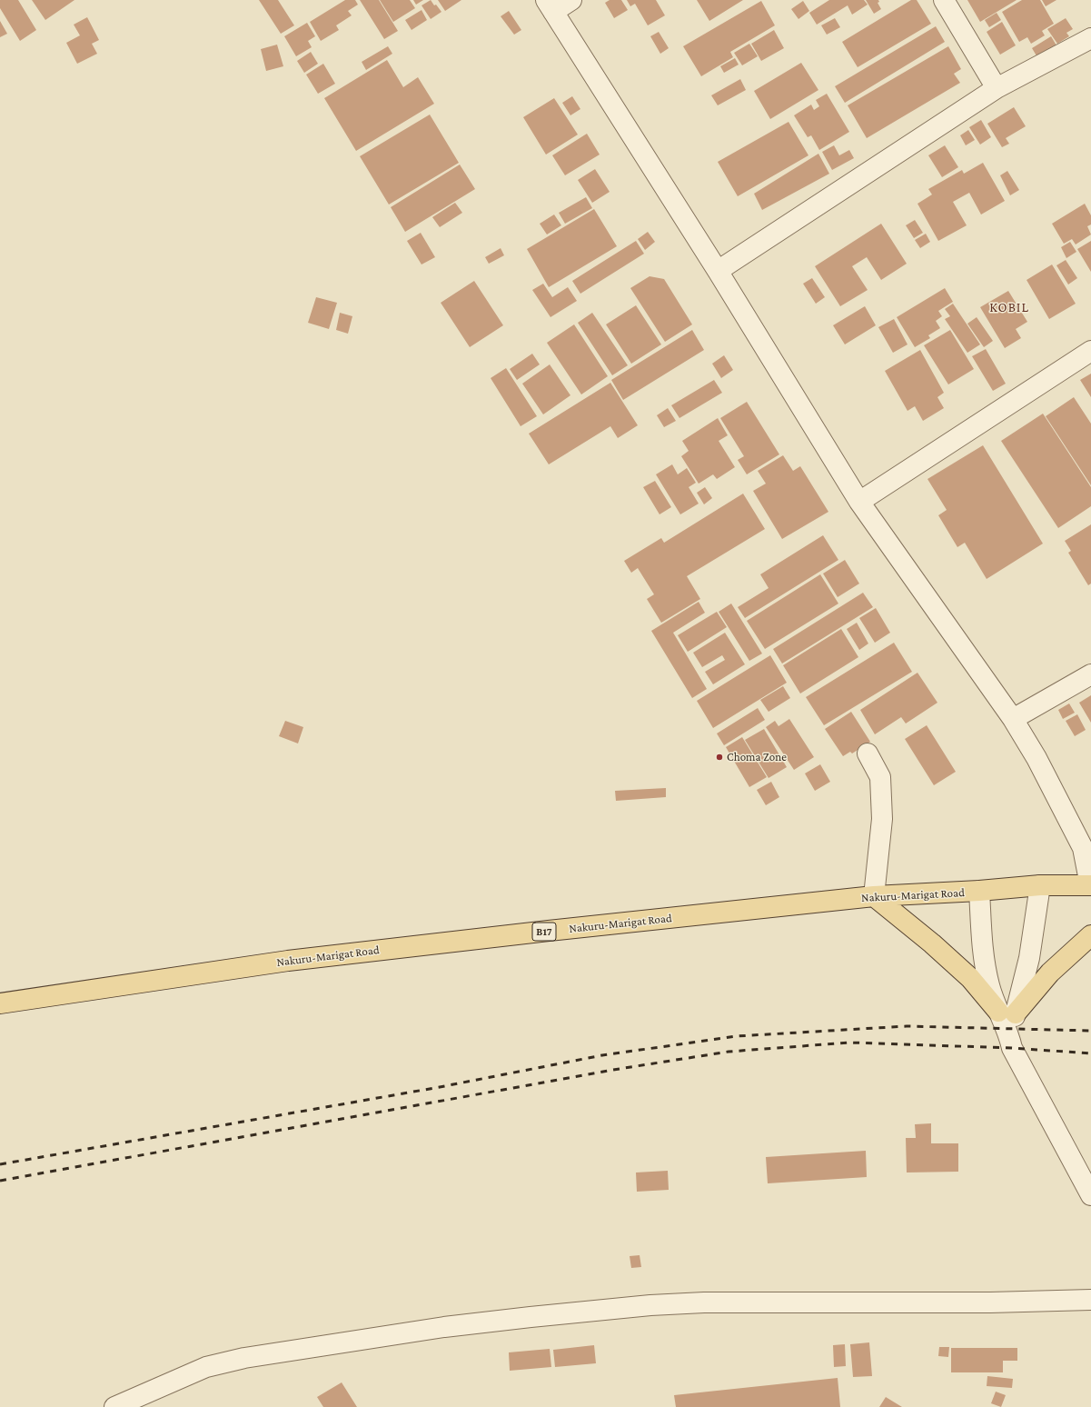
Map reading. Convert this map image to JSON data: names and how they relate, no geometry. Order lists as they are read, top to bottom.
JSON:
{
  "streets": {
    "main road": ["Nakuru-Marigat Road", "B17"]
  },
  "districts": ["KOBIL"],
  "places": ["Choma Zone"]
}
